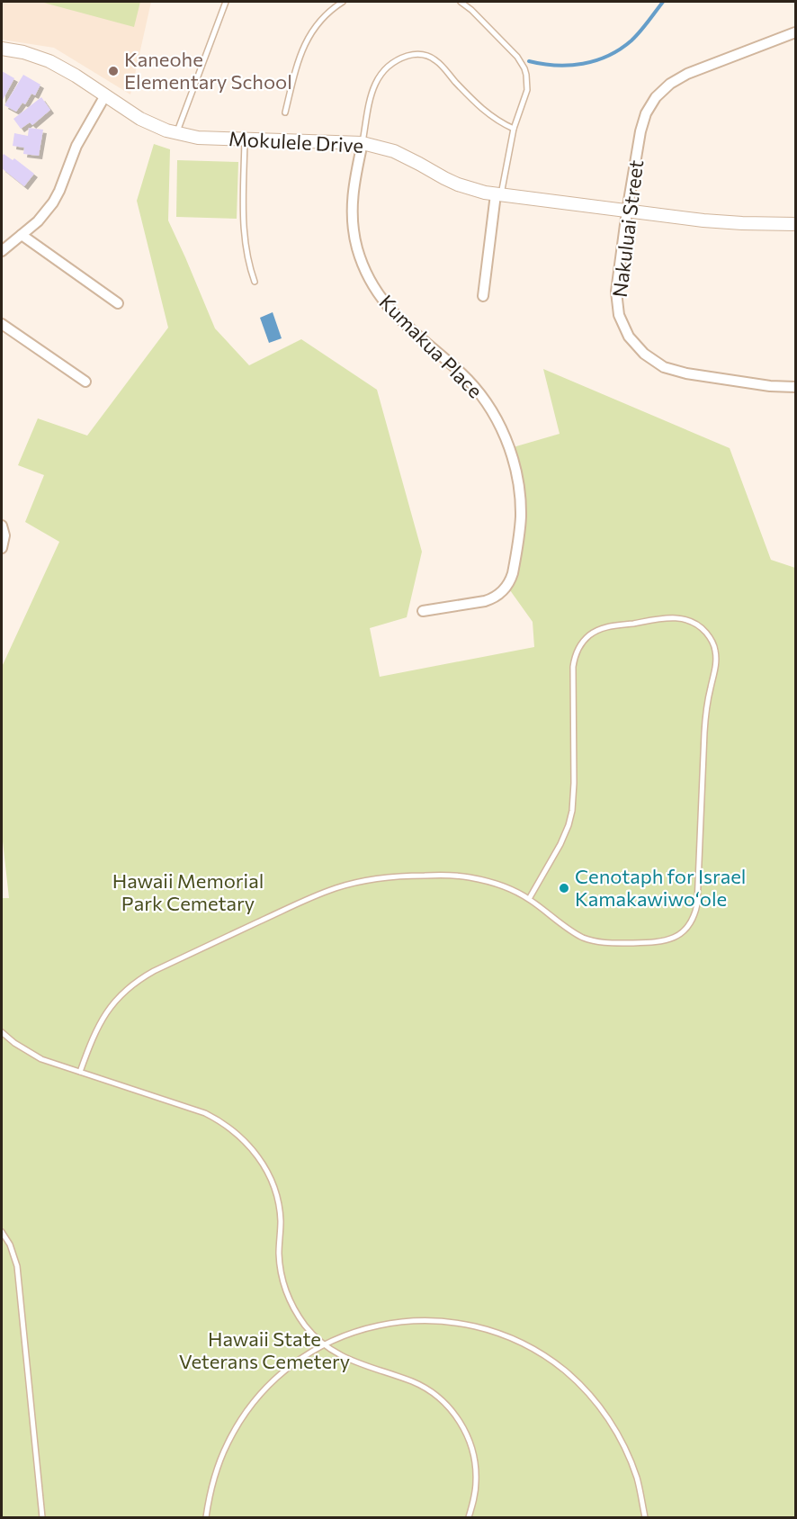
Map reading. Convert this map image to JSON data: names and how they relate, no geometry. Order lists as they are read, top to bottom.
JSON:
{
  "streets": {
    "street": ["Mokulele Drive", "Nakuluai Street", "Kumakua Place"]
  },
  "crossings": [
    ["Mokulele Drive", "Nakuluai Street"],
    ["Mokulele Drive", "Kumakua Place"]
  ],
  "parks": ["Hawaii Memorial Park Cemetary", "Hawaii State Veterans Cemetery"],
  "places": ["Kaneohe Elementary School", "Cenotaph for Israel Kamakawiwoʻole"]
}
